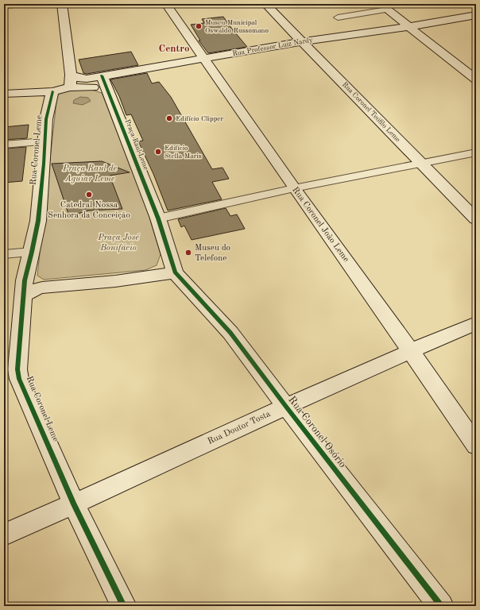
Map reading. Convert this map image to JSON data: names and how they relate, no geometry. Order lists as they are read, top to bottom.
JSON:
{
  "streets": {
    "street": [
      "Rua Professor Luiz Nardy",
      "Rua Coronel Teófilo Leme",
      "Praça Raul Leme",
      "Rua Coronel Leme",
      "Rua Coronel João Leme",
      "Rua Doutor Tosta",
      "Rua Coronel Osório"
    ]
  },
  "crossings": [
    ["Rua Professor Luiz Nardy", "Rua Coronel Teófilo Leme"],
    ["Rua Professor Luiz Nardy", "Praça Raul Leme"],
    ["Rua Professor Luiz Nardy", "Rua Coronel João Leme"],
    ["Rua Coronel Leme", "Rua Doutor Tosta"],
    ["Rua Coronel João Leme", "Rua Doutor Tosta"],
    ["Rua Doutor Tosta", "Rua Coronel Osório"]
  ],
  "districts": ["Centro"],
  "parks": ["Praça Raul de Aguiar Leme", "Praça José Bonifácio"],
  "places": [
    "Museu Municipal Oswaldo Russomano",
    "Edifício Clipper",
    "Edifício Stella Maris",
    "Catedral Nossa Senhora da Conceição",
    "Museu do Telefone"
  ]
}
